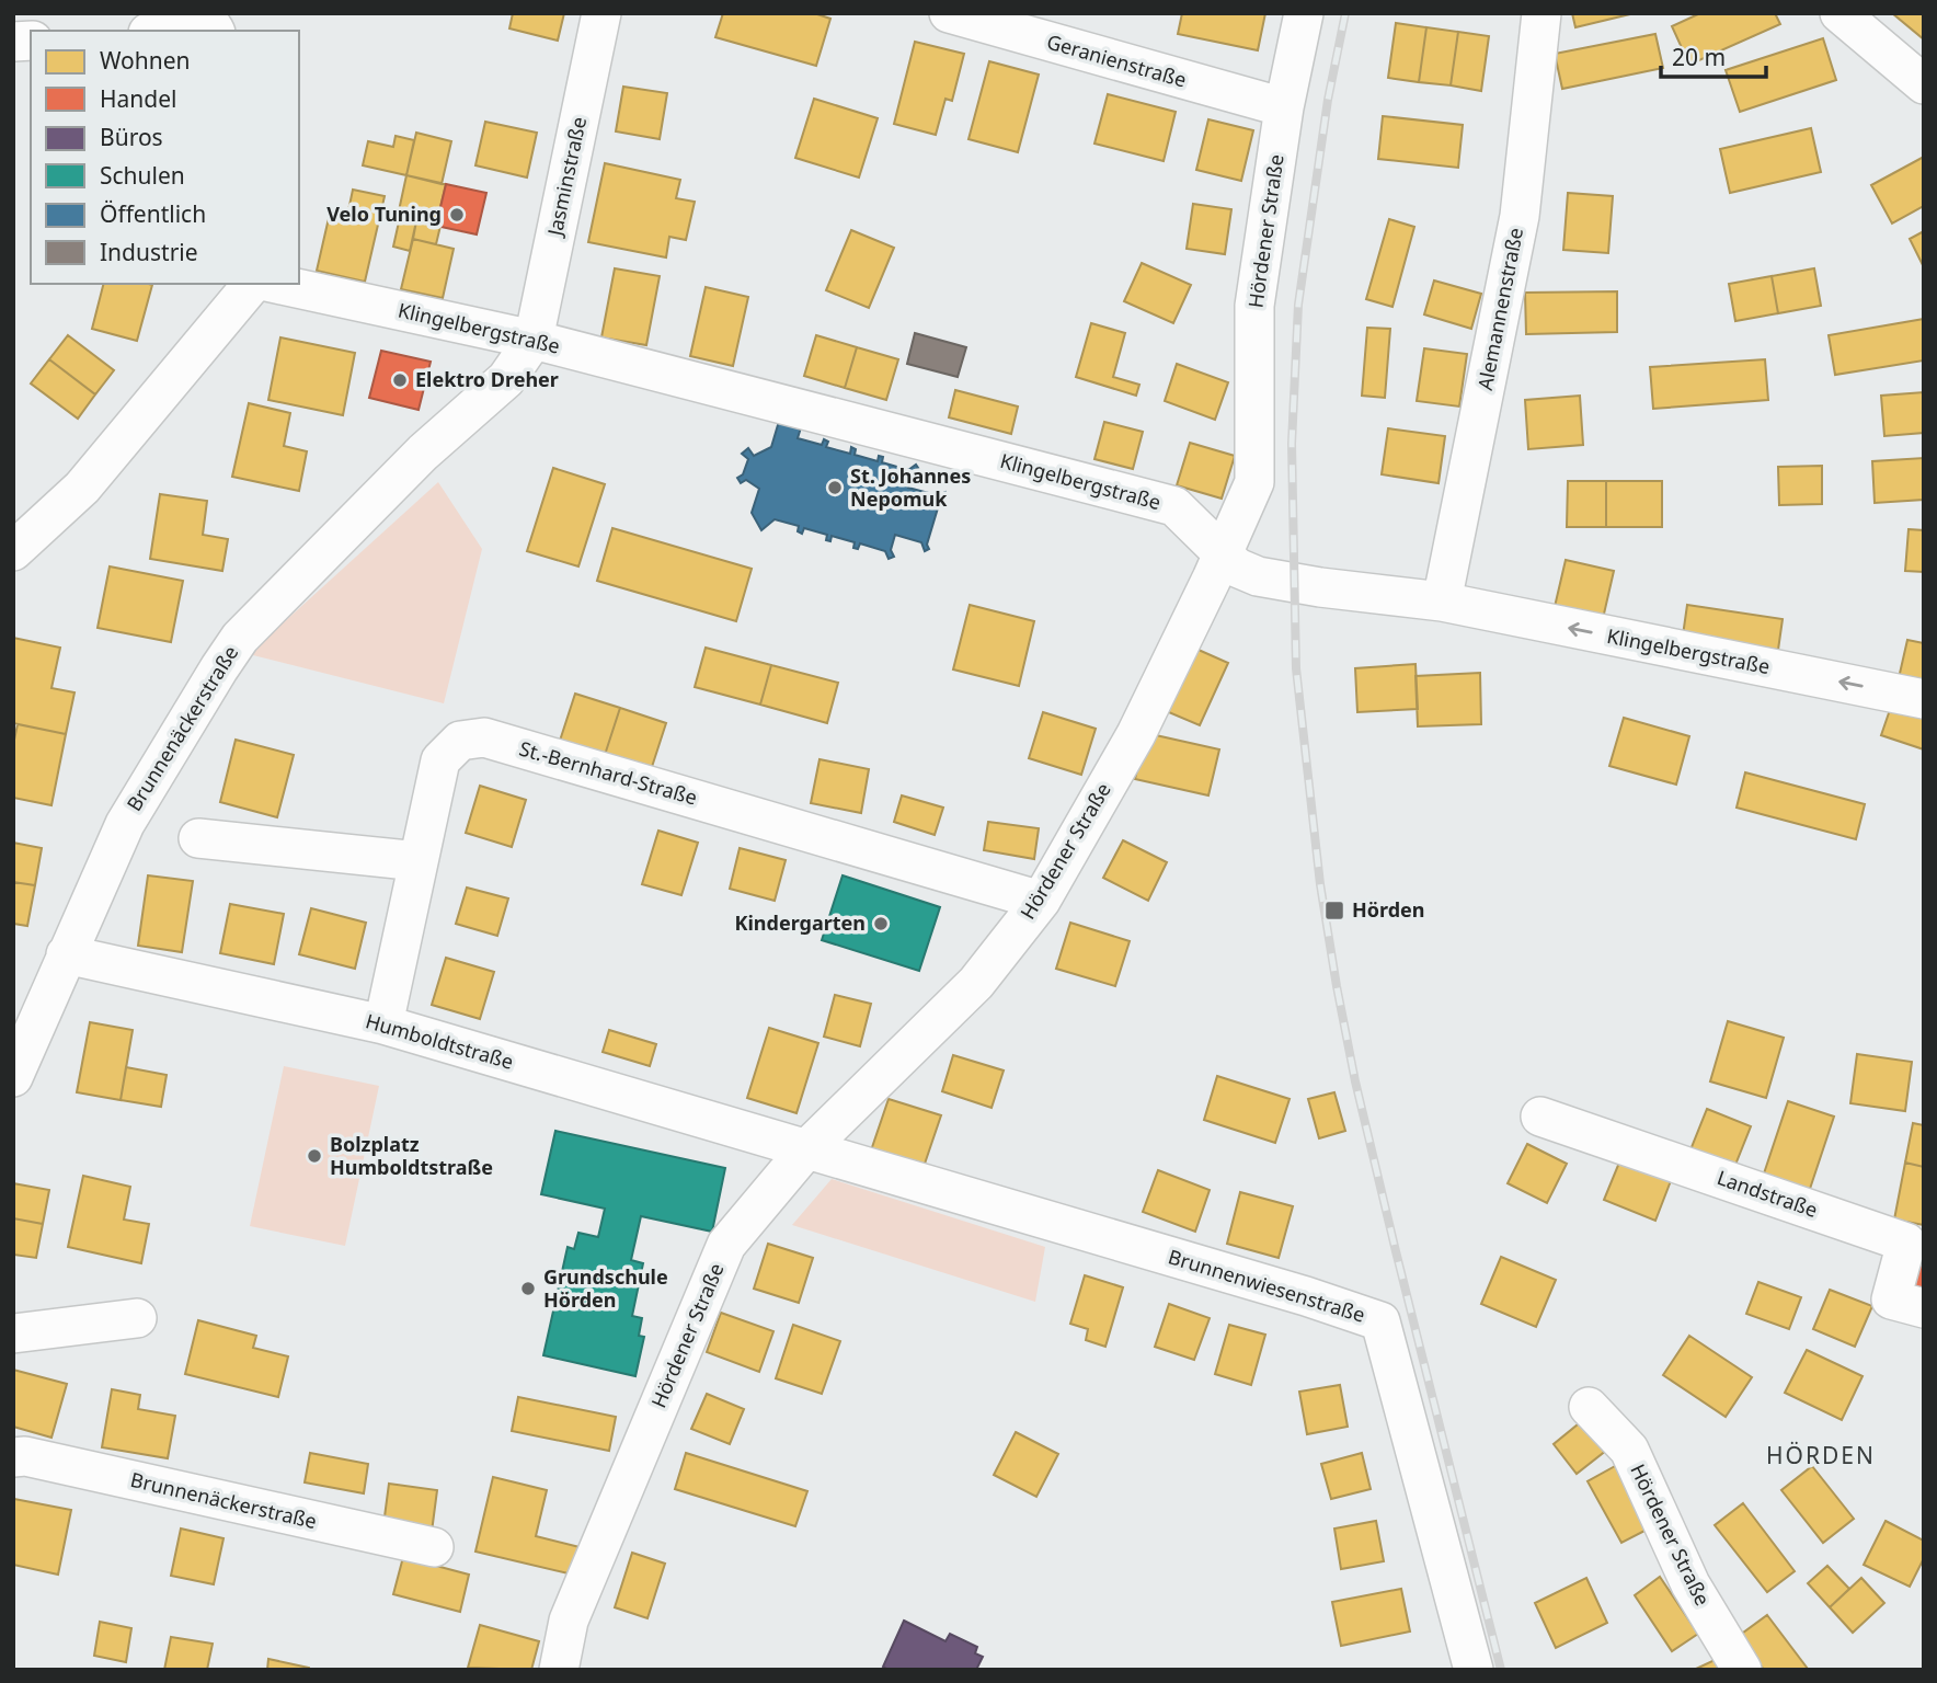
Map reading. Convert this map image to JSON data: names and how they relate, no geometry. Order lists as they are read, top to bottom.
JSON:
{
  "streets": {
    "street": [
      "Geranienstraße",
      "Jasminstraße",
      "Hördener Straße",
      "Alemannenstraße",
      "Klingelbergstraße",
      "Brunnenäckerstraße",
      "St.-Bernhard-Straße",
      "Humboldtstraße",
      "Landstraße",
      "Brunnenwiesenstraße"
    ]
  },
  "crossings": [
    ["Geranienstraße", "Hördener Straße"],
    ["Jasminstraße", "Klingelbergstraße"],
    ["Jasminstraße", "Brunnenäckerstraße"],
    ["Hördener Straße", "Klingelbergstraße"],
    ["Hördener Straße", "St.-Bernhard-Straße"],
    ["Hördener Straße", "Humboldtstraße"],
    ["Hördener Straße", "Brunnenwiesenstraße"],
    ["Alemannenstraße", "Klingelbergstraße"],
    ["Klingelbergstraße", "Brunnenäckerstraße"],
    ["Brunnenäckerstraße", "Humboldtstraße"],
    ["St.-Bernhard-Straße", "Humboldtstraße"],
    ["Humboldtstraße", "Brunnenwiesenstraße"]
  ],
  "districts": ["HÖRDEN"],
  "places": {
    "other": [
      "Velo Tuning",
      "Elektro Dreher",
      "St. Johannes Nepomuk",
      "Kindergarten",
      "Bolzplatz Humboldtstraße",
      "Grundschule Hörden"
    ],
    "transit": ["Hörden"]
  },
  "legend": [
    "Wohnen",
    "Handel",
    "Büros",
    "Schulen",
    "Öffentlich",
    "Industrie"
  ],
  "scale_bar": "20 m"
}
